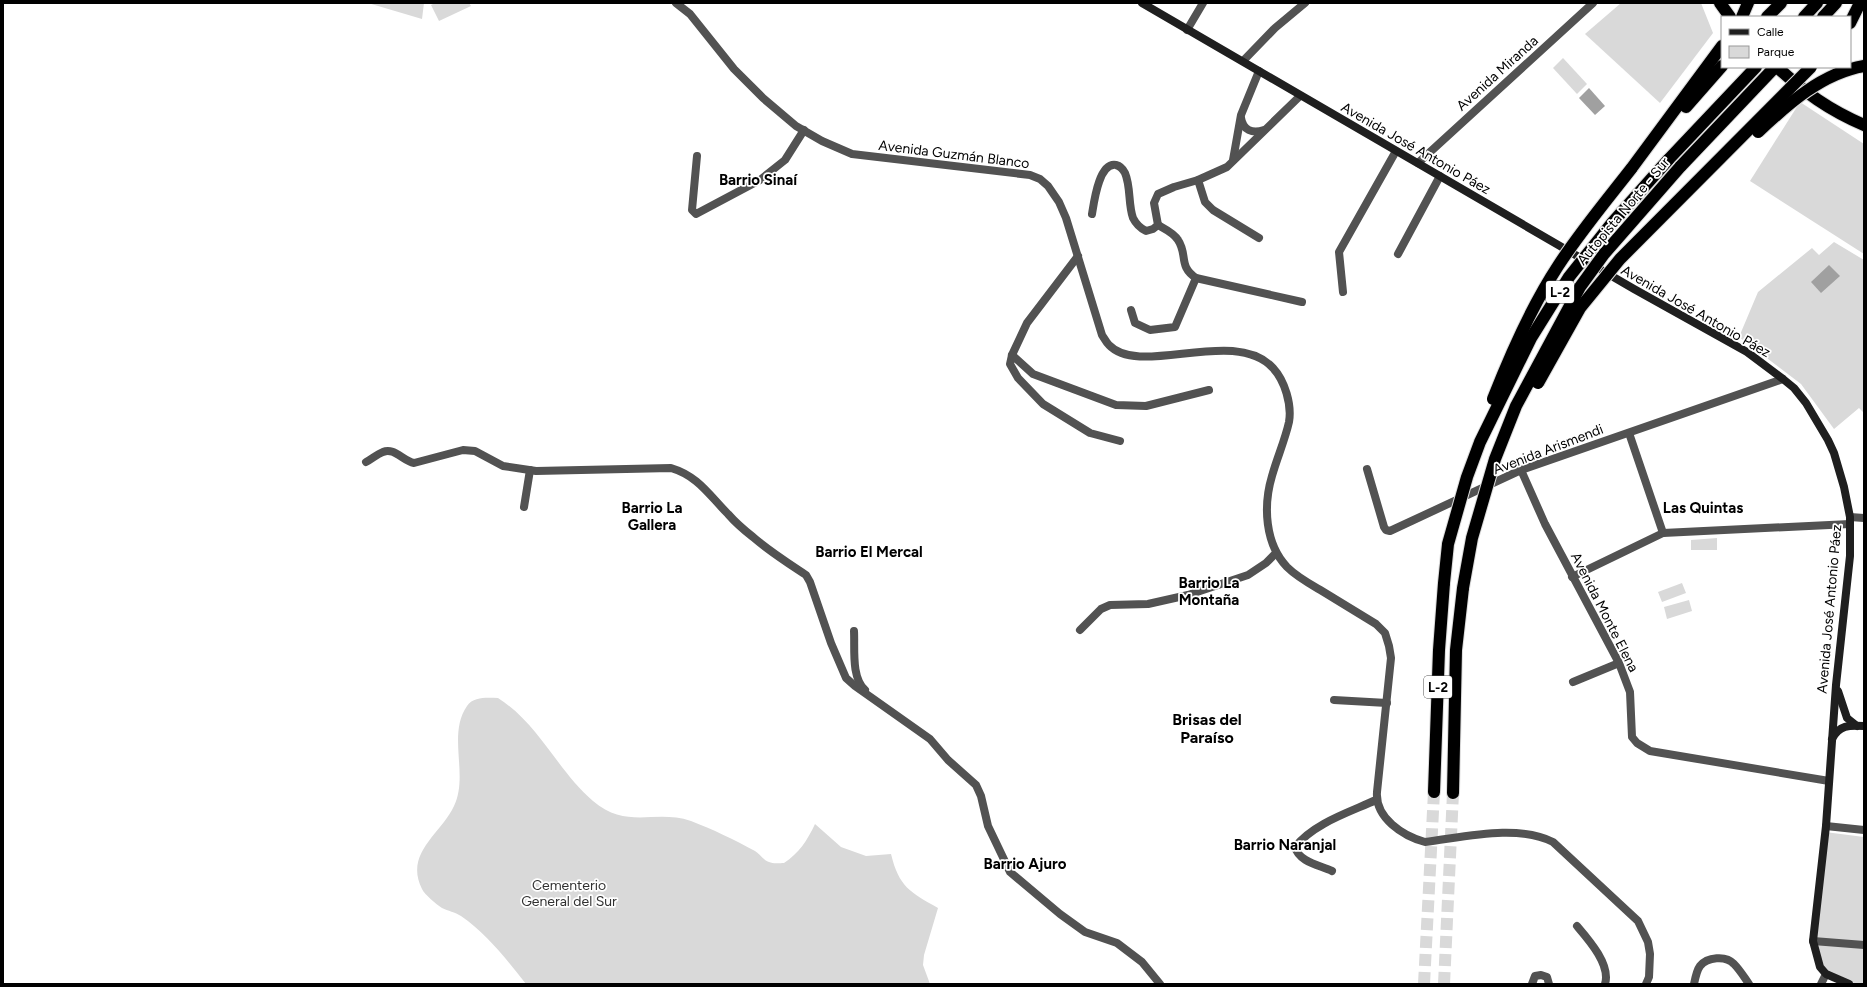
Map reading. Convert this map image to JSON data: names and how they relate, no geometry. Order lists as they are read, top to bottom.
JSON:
{
  "streets": {
    "highway": ["Autopista Norte - Sur", "L-2"],
    "main road": ["Avenida José Antonio Páez"],
    "street": [
      "Avenida Miranda",
      "Avenida Guzmán Blanco",
      "Avenida Arismendi",
      "Avenida Monte Elena"
    ]
  },
  "crossings": [
    ["Avenida Miranda", "Avenida José Antonio Páez"],
    ["Avenida José Antonio Páez", "Avenida Arismendi"],
    ["Avenida José Antonio Páez", "Avenida Monte Elena"],
    ["Avenida Arismendi", "Avenida Monte Elena"]
  ],
  "districts": [
    "Barrio Sinaí",
    "Barrio La Gallera",
    "Las Quintas",
    "Barrio El Mercal",
    "Barrio La Montaña",
    "Brisas del Paraíso",
    "Barrio Naranjal",
    "Barrio Ajuro"
  ],
  "parks": ["Cementerio General del Sur"],
  "legend": ["Calle", "Parque"]
}
